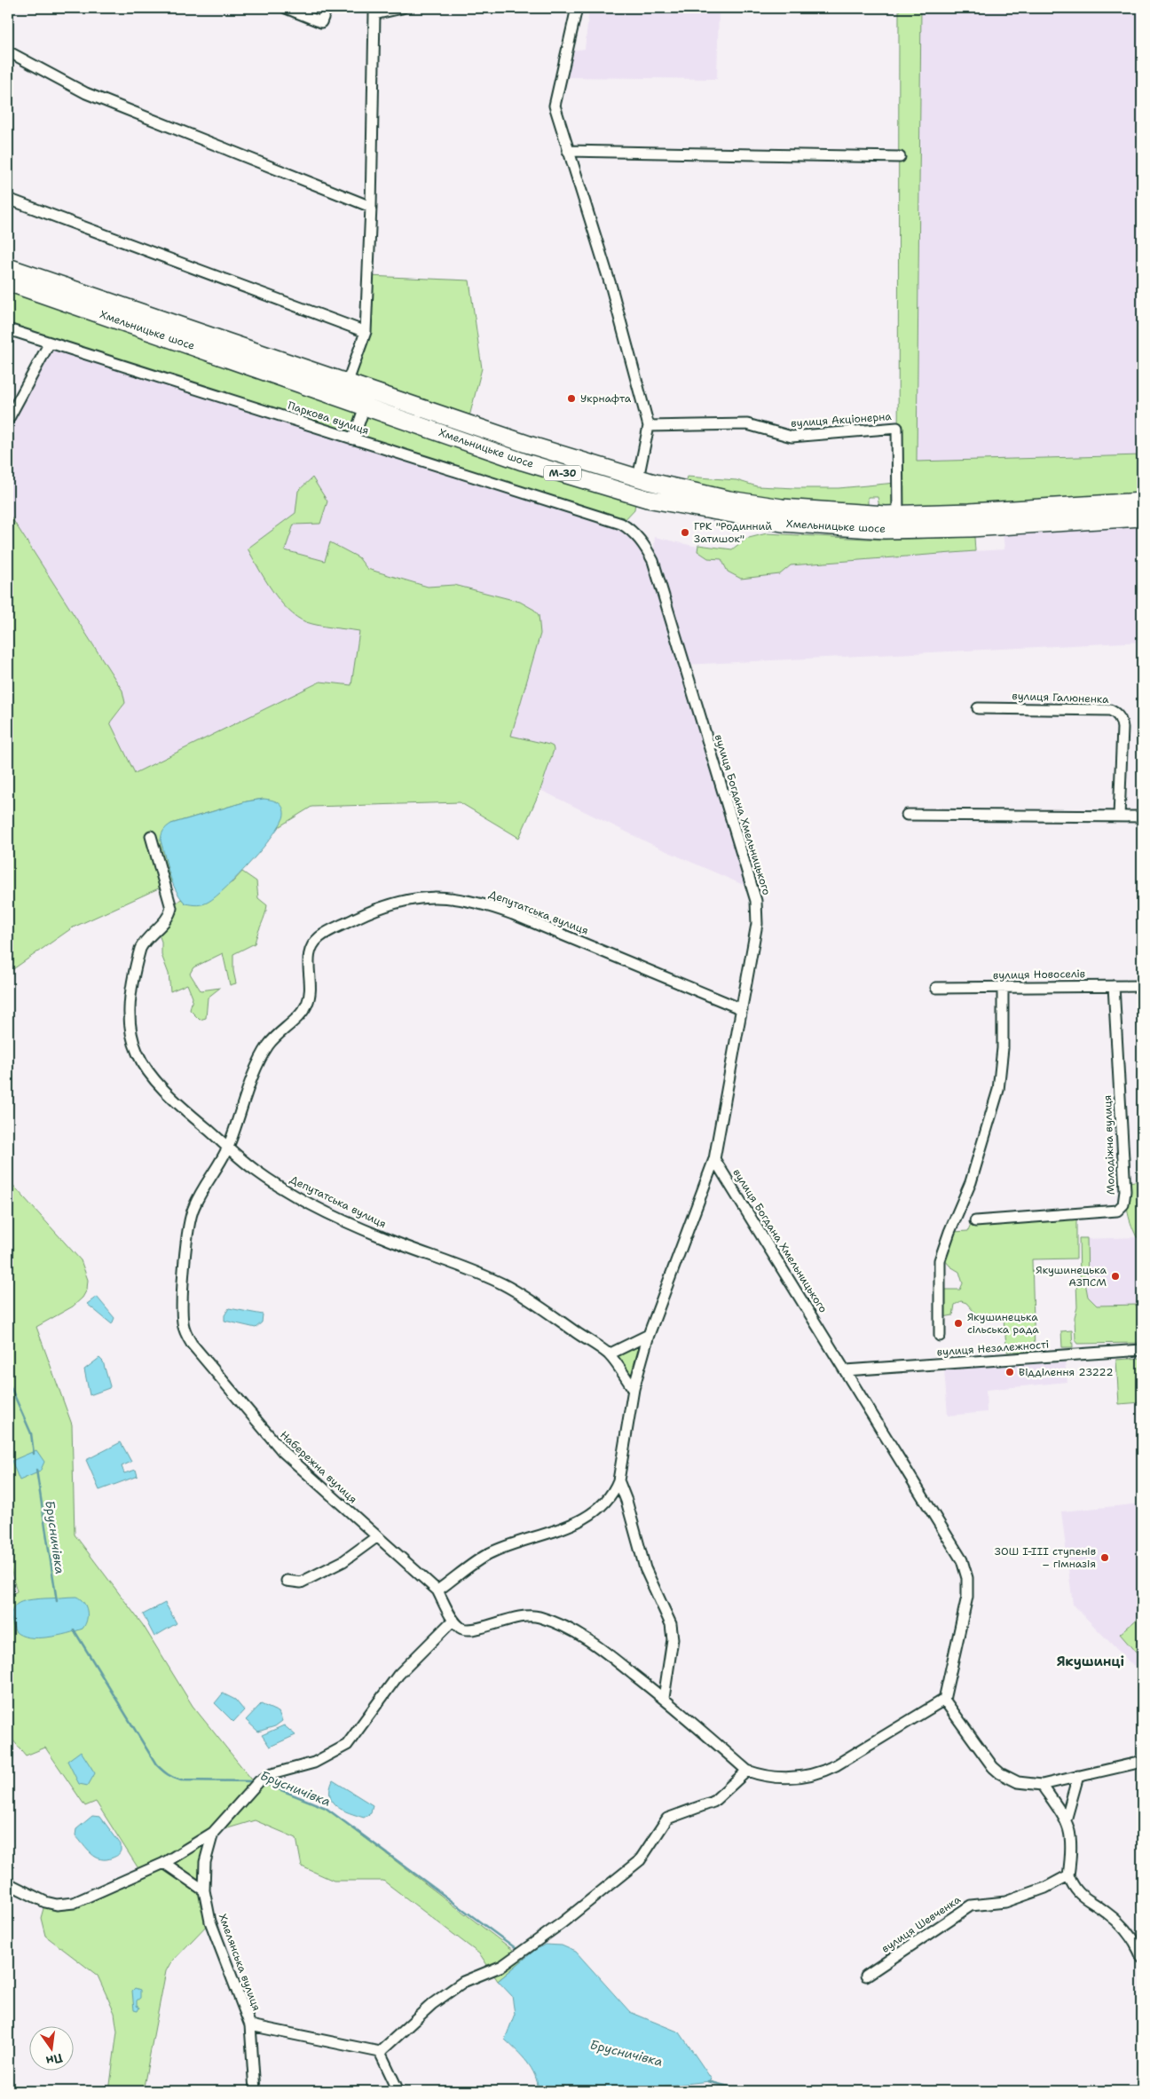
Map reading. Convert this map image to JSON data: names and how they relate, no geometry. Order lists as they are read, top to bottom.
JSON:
{
  "streets": {
    "highway": ["Хмельницьке шосе", "М-30"],
    "street": [
      "Паркова вулиця",
      "вулиця Акціонерна",
      "вулиця Галюненка",
      "вулиця Богдана Хмельницького",
      "Депутатська вулиця",
      "вулиця Новоселів",
      "Молодіжна вулиця",
      "вулиця Незалежності",
      "Набережна вулиця",
      "вулиця Шевченка",
      "Хмелянська вулиця"
    ]
  },
  "crossings": [
    ["Хмельницьке шосе", "вулиця Акціонерна"],
    ["Паркова вулиця", "вулиця Богдана Хмельницького"],
    ["вулиця Богдана Хмельницького", "Депутатська вулиця"],
    ["вулиця Богдана Хмельницького", "вулиця Незалежності"],
    ["Депутатська вулиця", "Набережна вулиця"],
    ["вулиця Новоселів", "Молодіжна вулиця"]
  ],
  "districts": ["Якушинці"],
  "water": ["Брусничівка"],
  "places": [
    "Укрнафта",
    "ГРК \"Родинний Затишок\"",
    "Якушинецька АЗПСМ",
    "Якушинецька сільська рада",
    "Відділення 23222",
    "ЗОШ І-ІІІ ступенів – гімназія"
  ],
  "north": "bottom"
}
